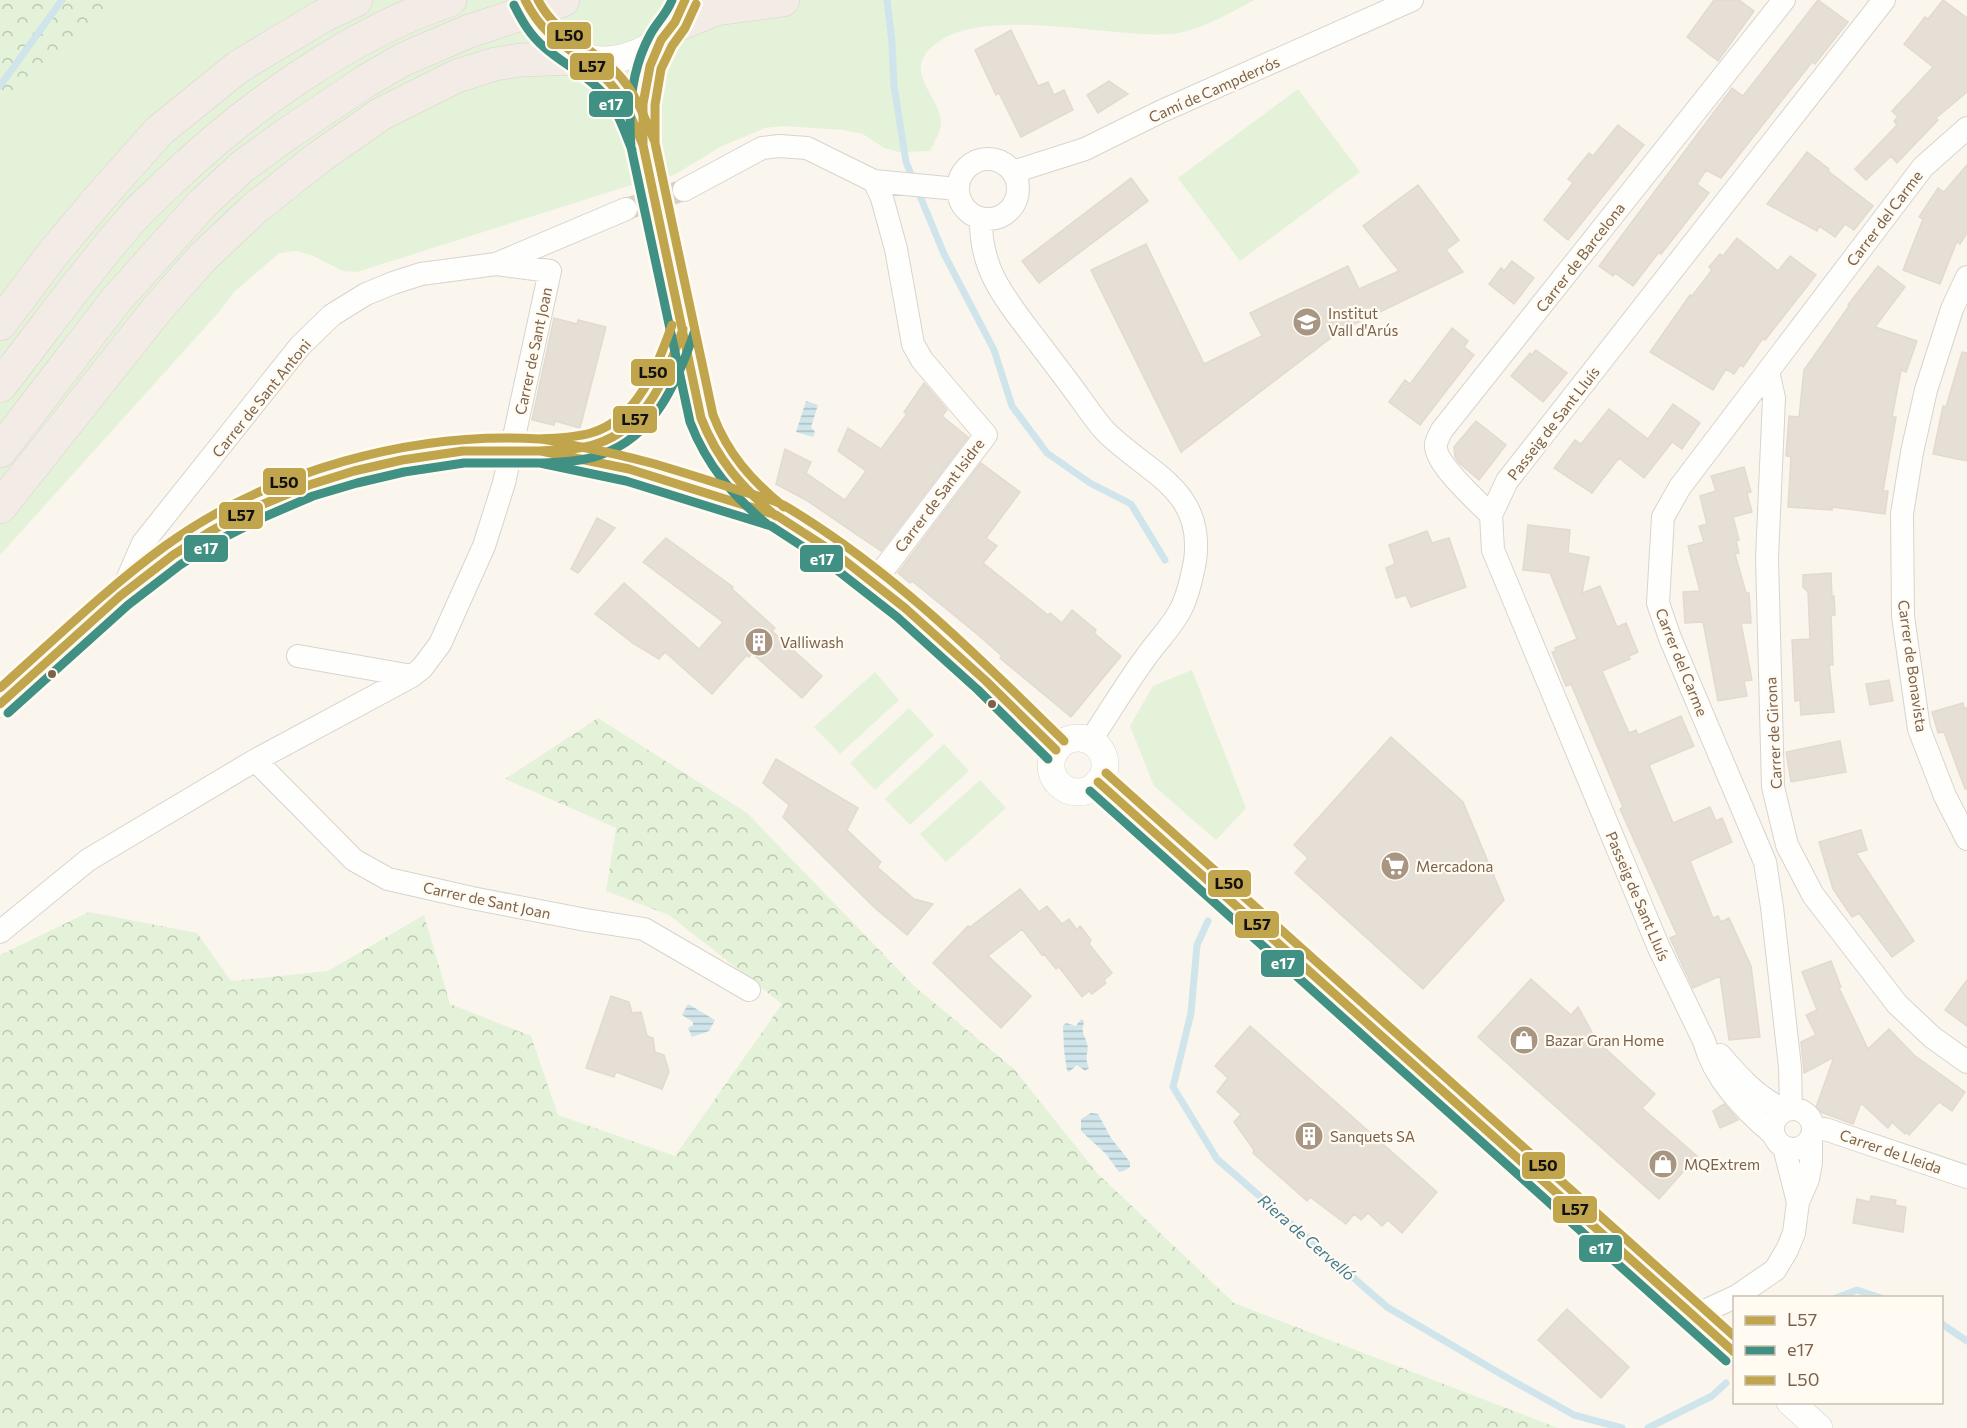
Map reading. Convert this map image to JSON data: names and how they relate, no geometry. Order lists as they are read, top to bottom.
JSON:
{
  "streets": {
    "street": [
      "Camí de Campderrós",
      "Carrer del Carme",
      "Carrer de Barcelona",
      "Carrer de Sant Joan",
      "Carrer de Sant Antoni",
      "Passeig de Sant Lluís",
      "Carrer de Sant Isidre",
      "Carrer de Bonavista",
      "Carrer de Girona",
      "Carrer de Lleida"
    ]
  },
  "crossings": [
    ["Carrer del Carme", "Passeig de Sant Lluís"],
    ["Carrer del Carme", "Carrer de Girona"],
    ["Carrer del Carme", "Carrer de Lleida"],
    ["Carrer de Barcelona", "Passeig de Sant Lluís"],
    ["Carrer de Sant Joan", "Carrer de Sant Antoni"],
    ["Passeig de Sant Lluís", "Carrer de Lleida"]
  ],
  "water": ["Riera de Cervelló"],
  "places": {
    "school or university": ["Institut Vall d'Arús"],
    "building": ["Valliwash", "Sanquets SA"],
    "supermarket": ["Mercadona"],
    "shop": ["Bazar Gran Home", "MQExtrem"]
  },
  "lines": ["transit line L57", "transit line e17", "transit line L50"],
  "legend": ["L57", "e17", "L50"]
}
